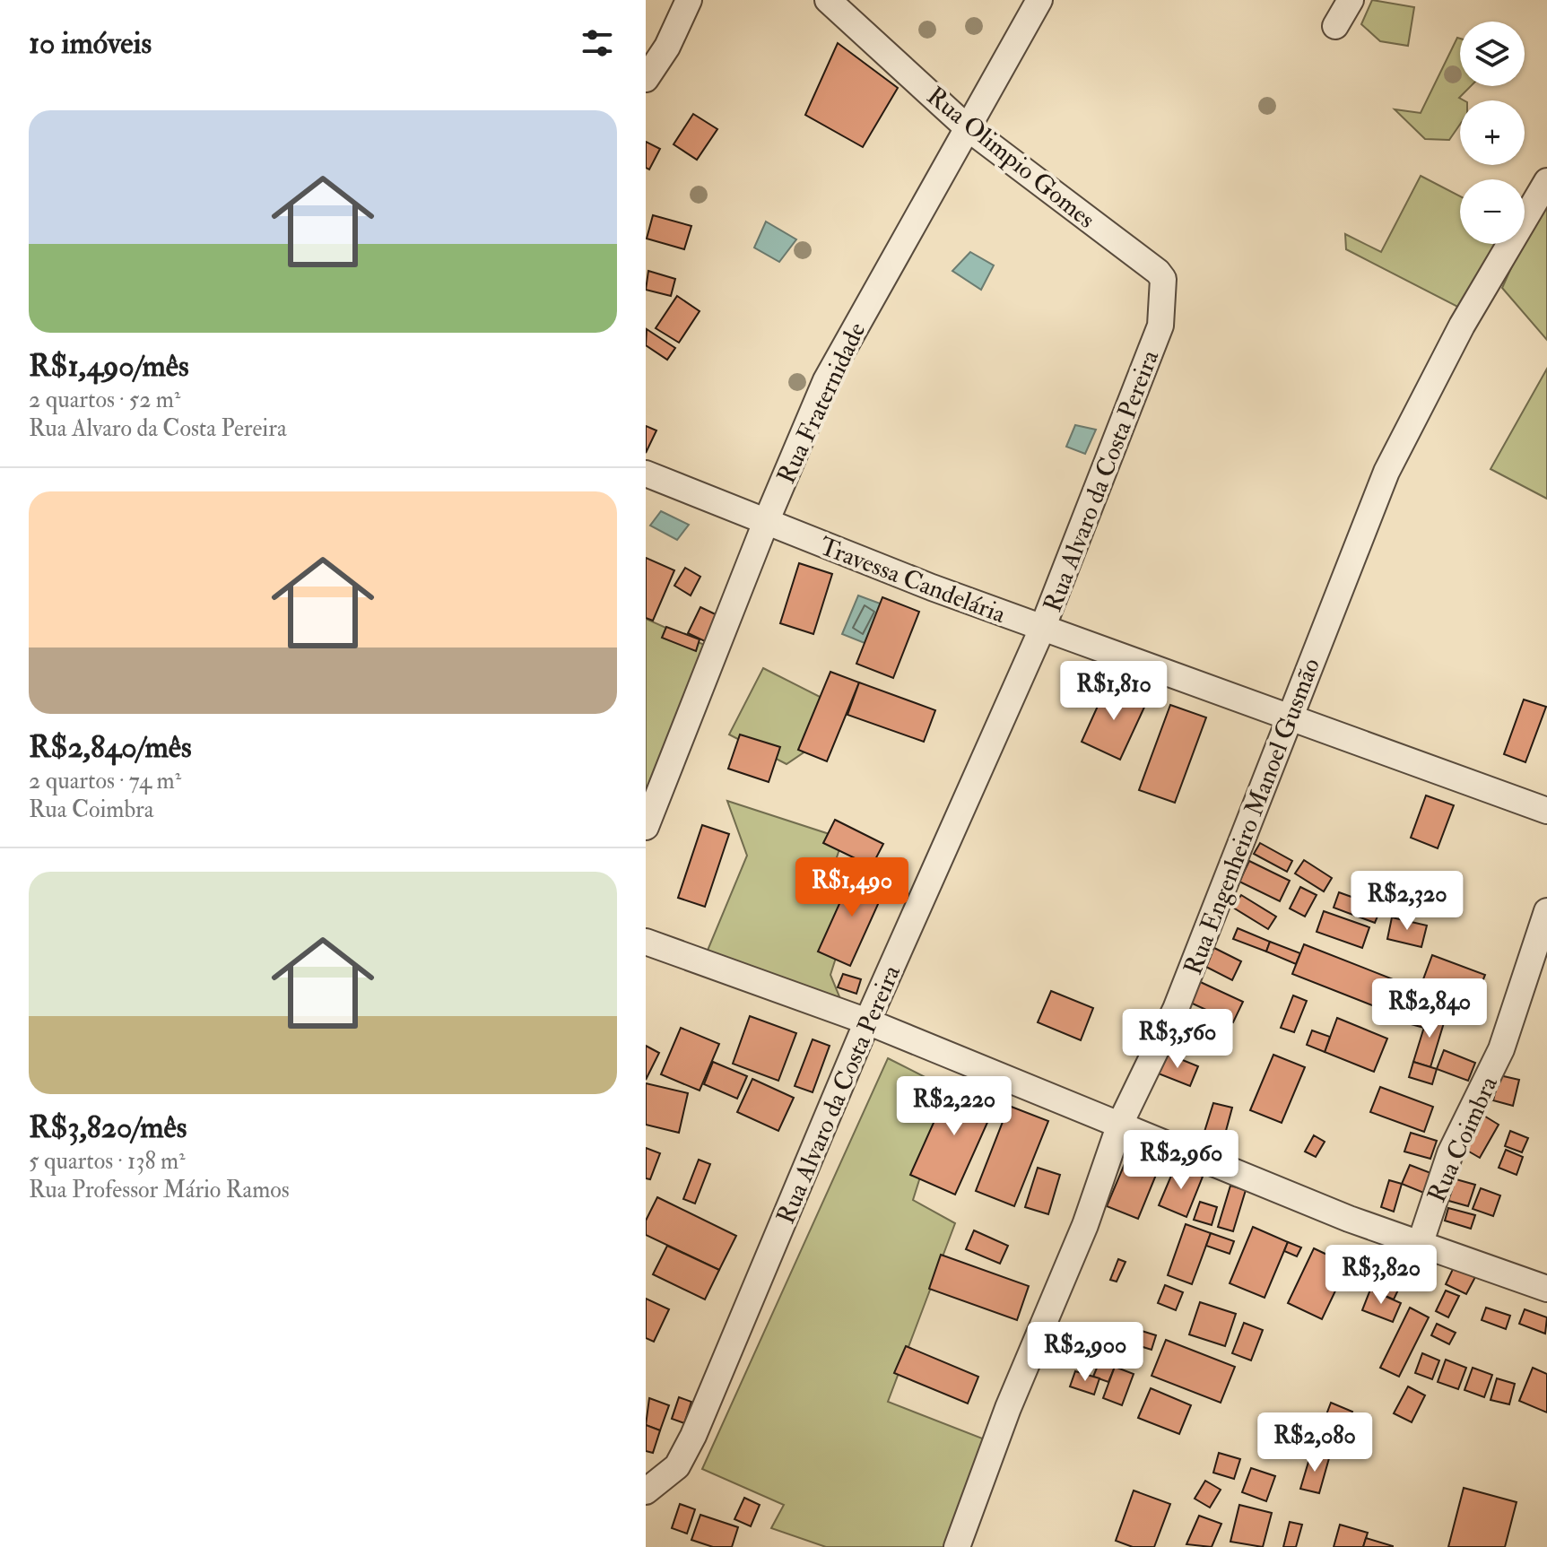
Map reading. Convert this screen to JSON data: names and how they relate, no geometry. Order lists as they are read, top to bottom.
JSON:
{
  "streets": {
    "street": [
      "Rua Olimpio Gomes",
      "Rua Fraternidade",
      "Rua Alvaro da Costa Pereira",
      "Travessa Candelária",
      "Rua Engenheiro Manoel Gusmão",
      "Rua Coimbra"
    ]
  },
  "crossings": [
    ["Rua Olimpio Gomes", "Rua Fraternidade"],
    ["Rua Olimpio Gomes", "Rua Alvaro da Costa Pereira"],
    ["Rua Fraternidade", "Travessa Candelária"],
    ["Rua Alvaro da Costa Pereira", "Travessa Candelária"],
    ["Travessa Candelária", "Rua Engenheiro Manoel Gusmão"]
  ],
  "page": {
    "heading": "10 imóveis",
    "map_buttons": ["+", "−"],
    "list": [
      {
        "name": "R$1,490/mês",
        "note": "2 quartos · 52 m² · Rua Alvaro da Costa Pereira"
      },
      {
        "name": "R$2,840/mês",
        "note": "2 quartos · 74 m² · Rua Coimbra"
      },
      {
        "name": "R$3,820/mês",
        "note": "5 quartos · 138 m² · Rua Professor Mário Ramos"
      }
    ],
    "price": [
      "R$1,810",
      "R$1,490",
      "R$2,320",
      "R$2,840",
      "R$3,560",
      "R$2,220",
      "R$2,960",
      "R$3,820",
      "R$2,900",
      "R$2,080"
    ]
  }
}
